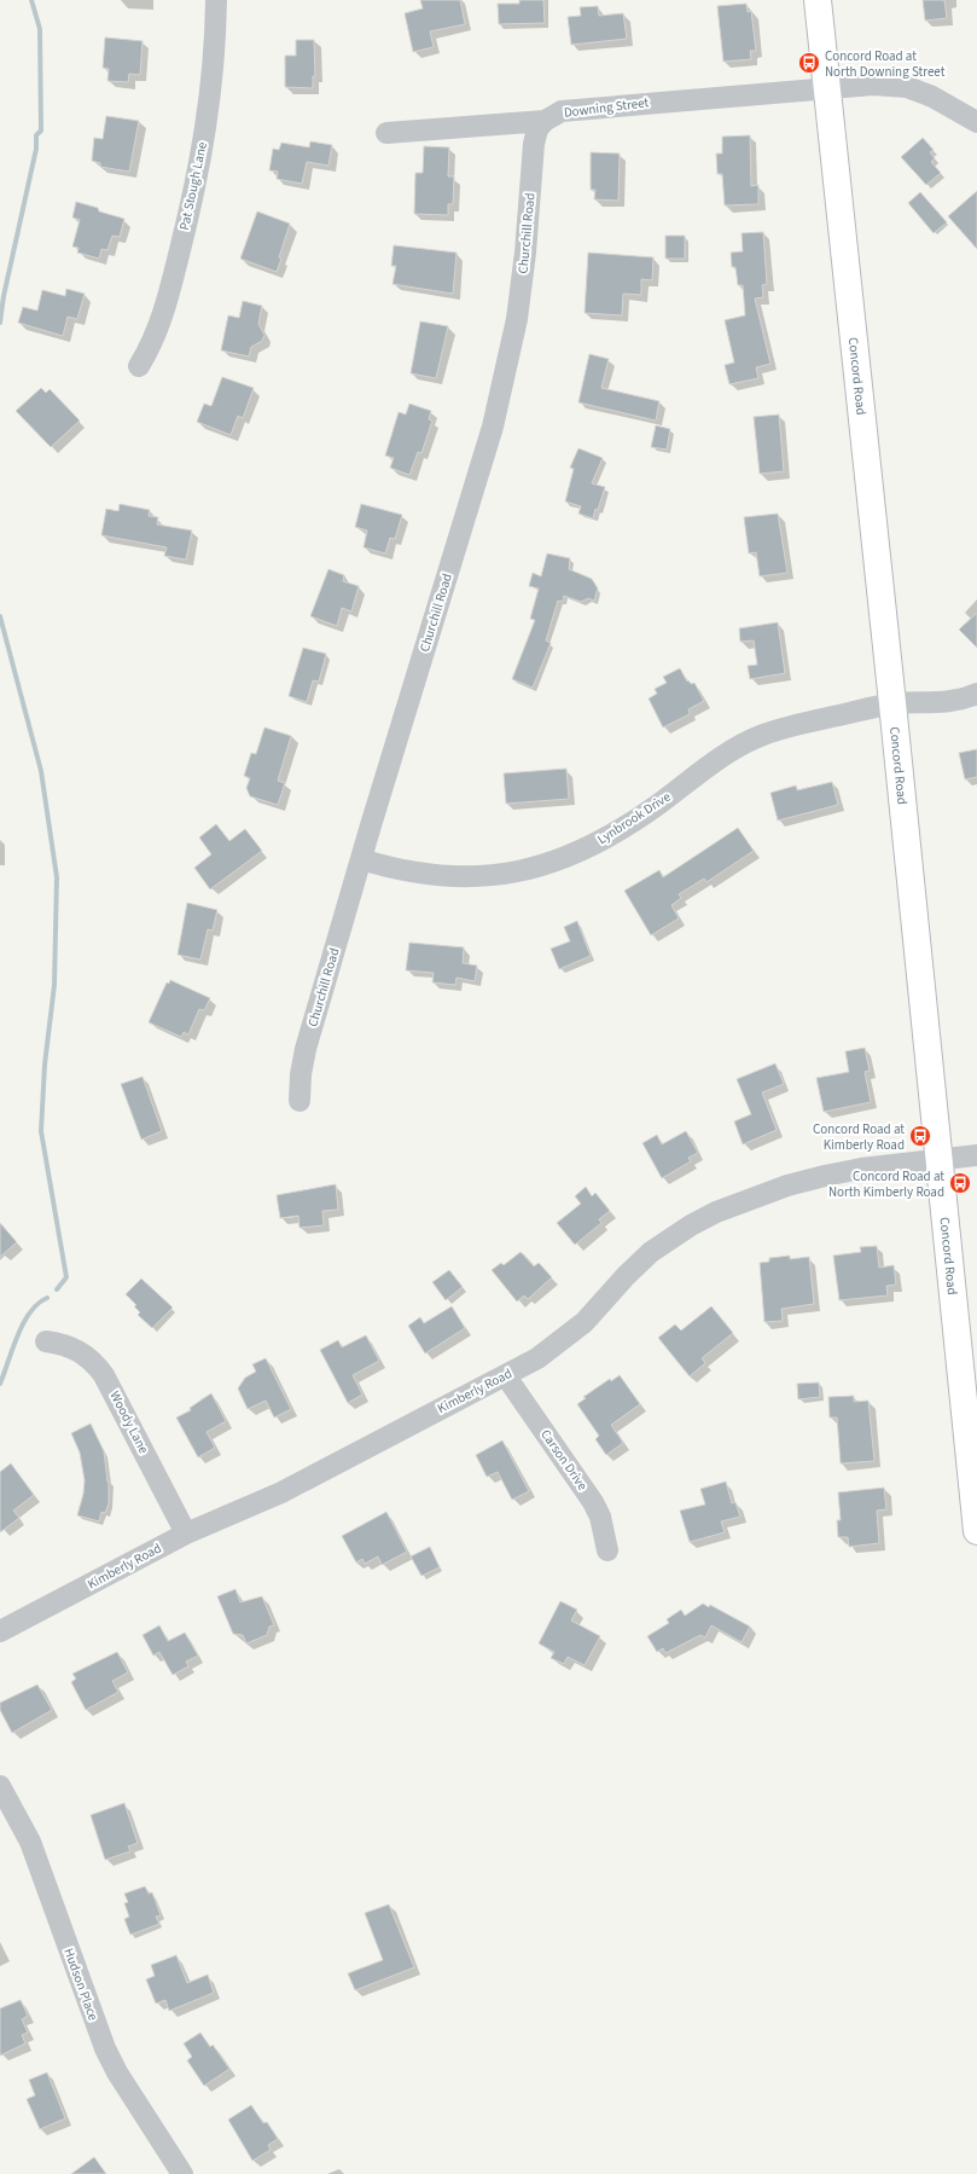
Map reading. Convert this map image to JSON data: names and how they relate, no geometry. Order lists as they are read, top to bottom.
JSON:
{
  "streets": {
    "main road": ["Concord Road"],
    "street": [
      "Downing Street",
      "Pat Stough Lane",
      "Churchill Road",
      "Lynbrook Drive",
      "Kimberly Road",
      "Woody Lane",
      "Carson Drive",
      "Hudson Place"
    ]
  },
  "crossings": [
    ["Downing Street", "Churchill Road"],
    ["Downing Street", "Concord Road"],
    ["Churchill Road", "Lynbrook Drive"],
    ["Concord Road", "Lynbrook Drive"],
    ["Concord Road", "Kimberly Road"],
    ["Kimberly Road", "Woody Lane"],
    ["Kimberly Road", "Carson Drive"]
  ],
  "places": {
    "bus stop": ["Concord Road at North Downing Street", "Concord Road at Kimberly Road", "Concord Road at North Kimberly Road"]
  }
}
